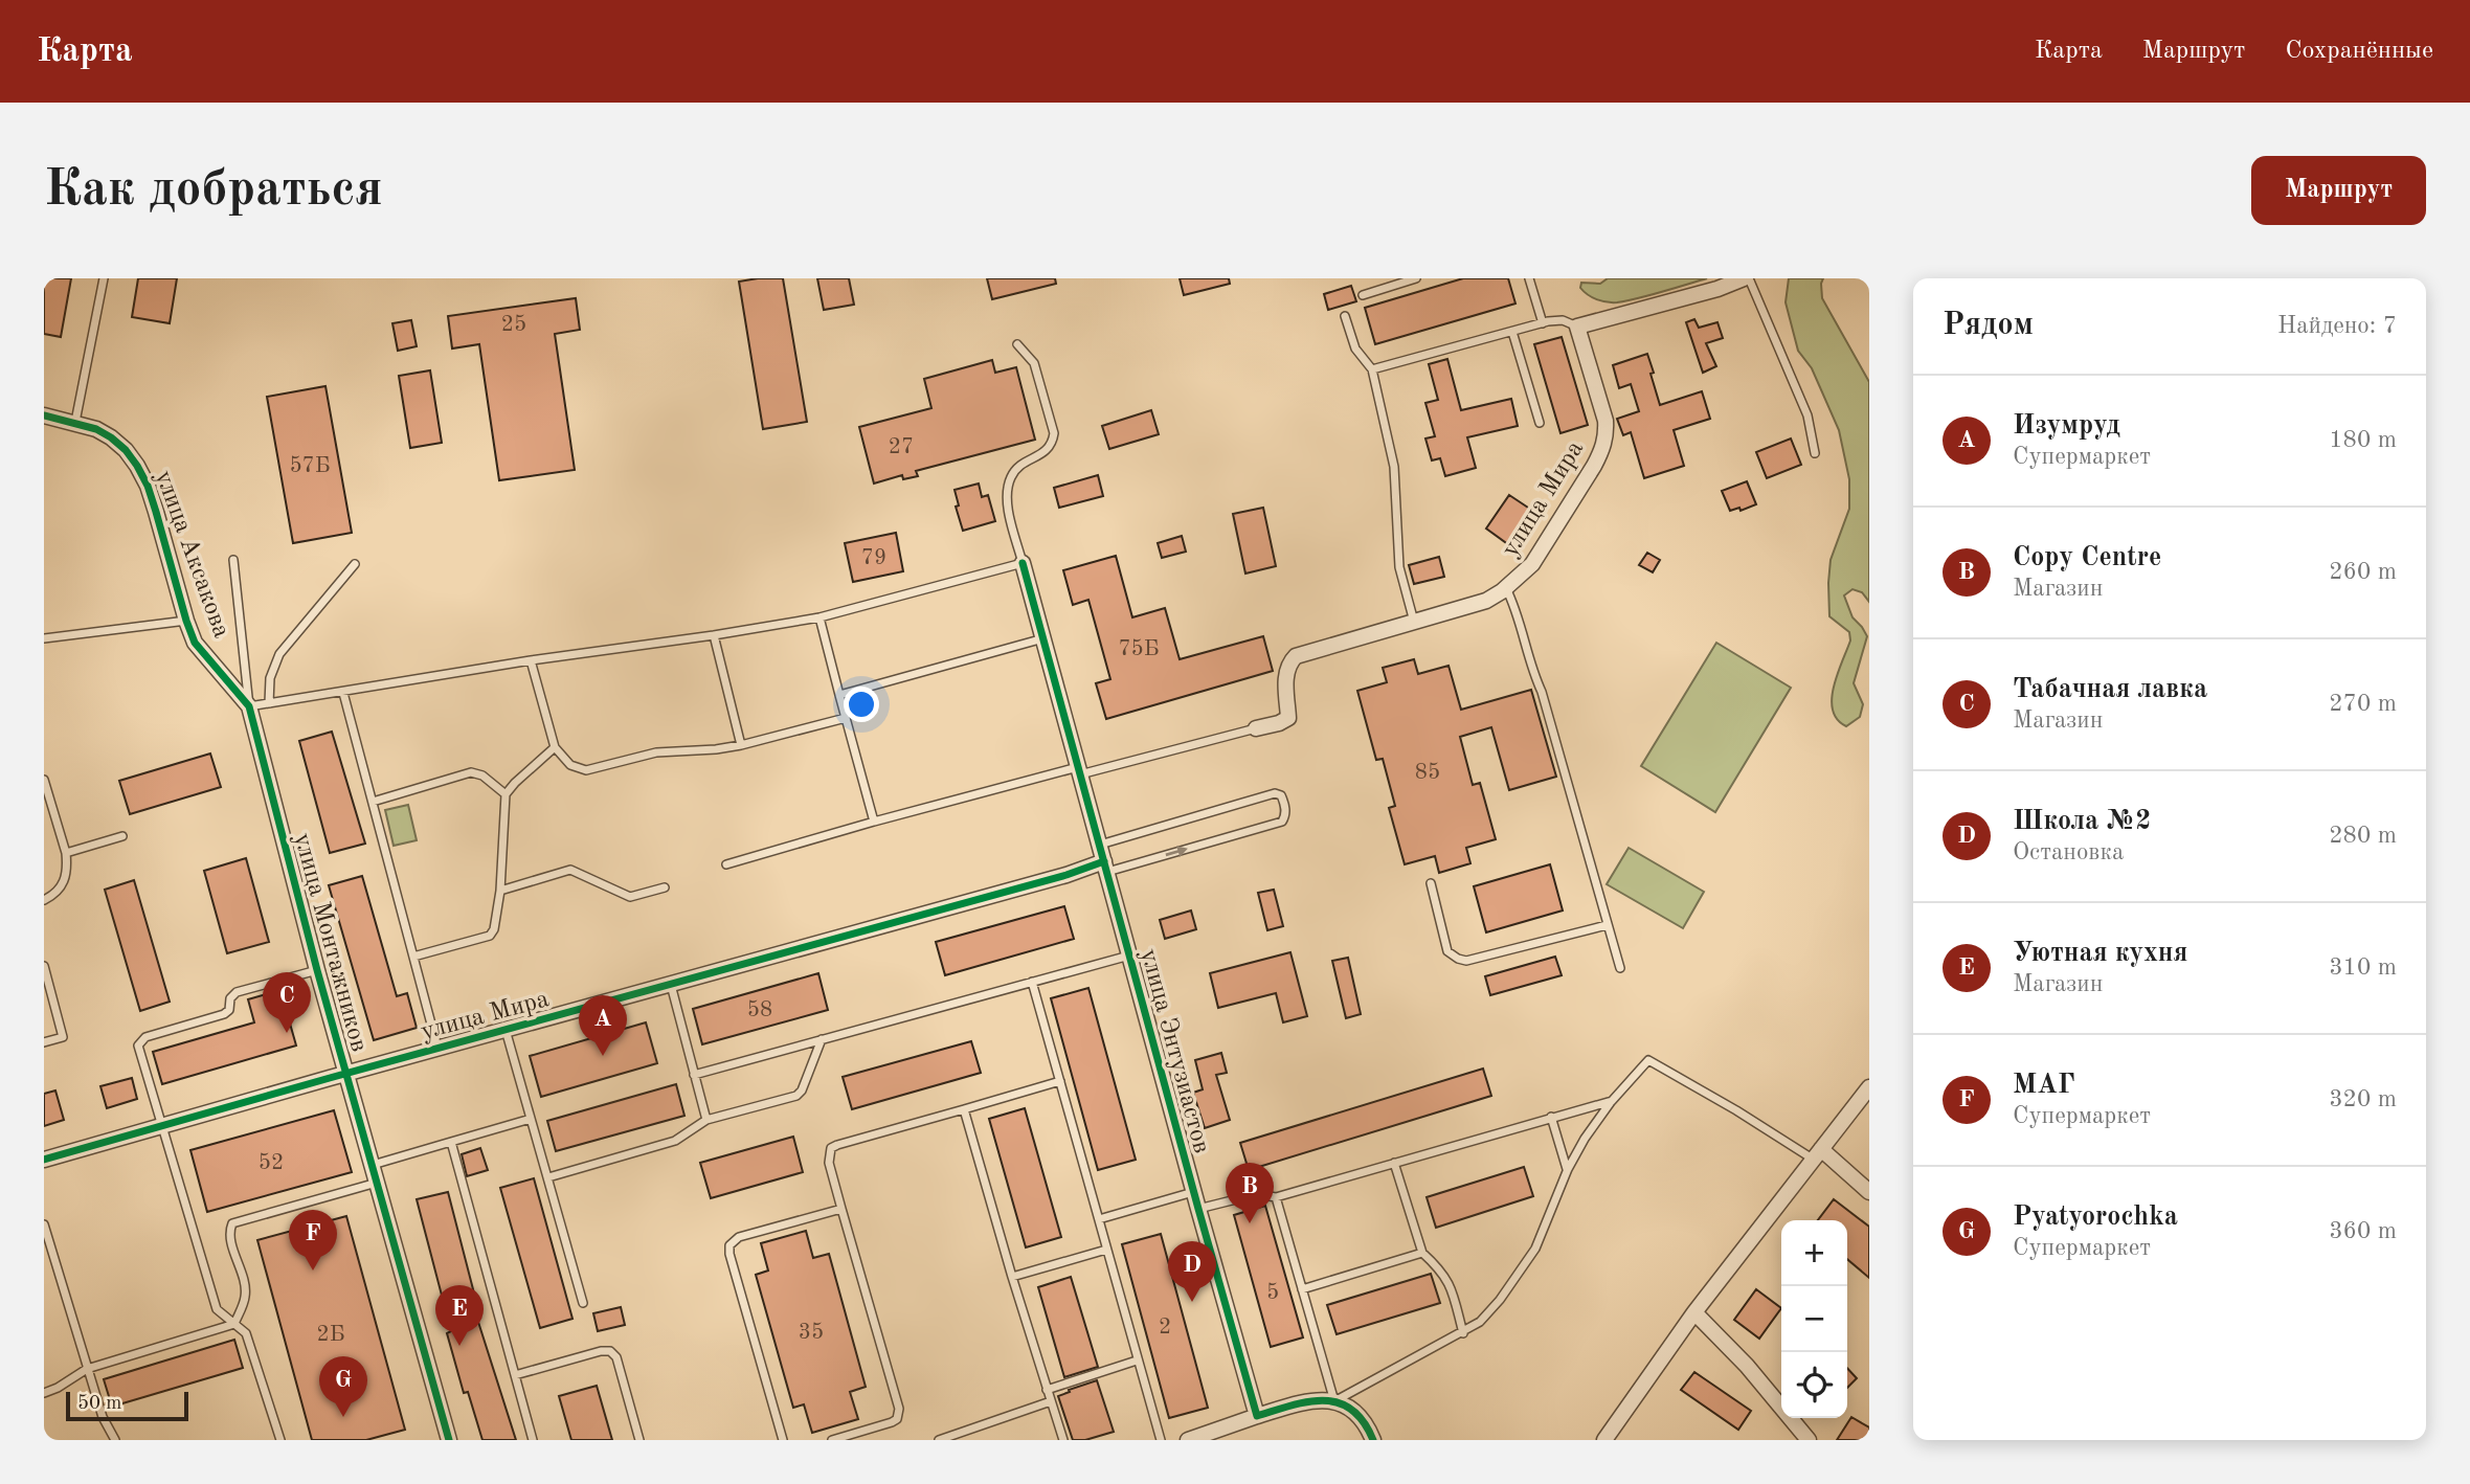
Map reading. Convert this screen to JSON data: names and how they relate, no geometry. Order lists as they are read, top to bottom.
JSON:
{
  "streets": {
    "street": [
      "улица Мира",
      "улица Аксакова",
      "улица Монтажников",
      "улица Энтузиастов"
    ]
  },
  "crossings": [
    ["улица Мира", "улица Монтажников"],
    ["улица Мира", "улица Энтузиастов"],
    ["улица Аксакова", "улица Монтажников"]
  ],
  "house_numbers": [
    "25",
    "27",
    "57Б",
    "79",
    "75Б",
    "85",
    "58",
    "52",
    "5",
    "2",
    "35",
    "2Б"
  ],
  "scale_bar": "50 m",
  "page": {
    "header": "Карта",
    "nav": ["Карта", "Маршрут", "Сохранённые"],
    "buttons": "Маршрут",
    "title": "Как добраться",
    "heading": ["Рядом", "Найдено: 7"],
    "list": [
      {
        "mark": "A",
        "name": "Изумруд",
        "note": "Супермаркет",
        "value": "180 m"
      },
      {
        "mark": "B",
        "name": "Copy Centre",
        "note": "Магазин",
        "value": "260 m"
      },
      {
        "mark": "C",
        "name": "Табачная лавка",
        "note": "Магазин",
        "value": "270 m"
      },
      {
        "mark": "D",
        "name": "Школа №2",
        "note": "Остановка",
        "value": "280 m"
      },
      {
        "mark": "E",
        "name": "Уютная кухня",
        "note": "Магазин",
        "value": "310 m"
      },
      {
        "mark": "F",
        "name": "МАГ",
        "note": "Супермаркет",
        "value": "320 m"
      },
      {
        "mark": "G",
        "name": "Pyatyorochka",
        "note": "Супермаркет",
        "value": "360 m"
      }
    ],
    "pins": [
      "C",
      "A",
      "B",
      "F",
      "D",
      "E",
      "G"
    ],
    "map_buttons": ["+", "−"],
    "scale": "50 m"
  }
}
